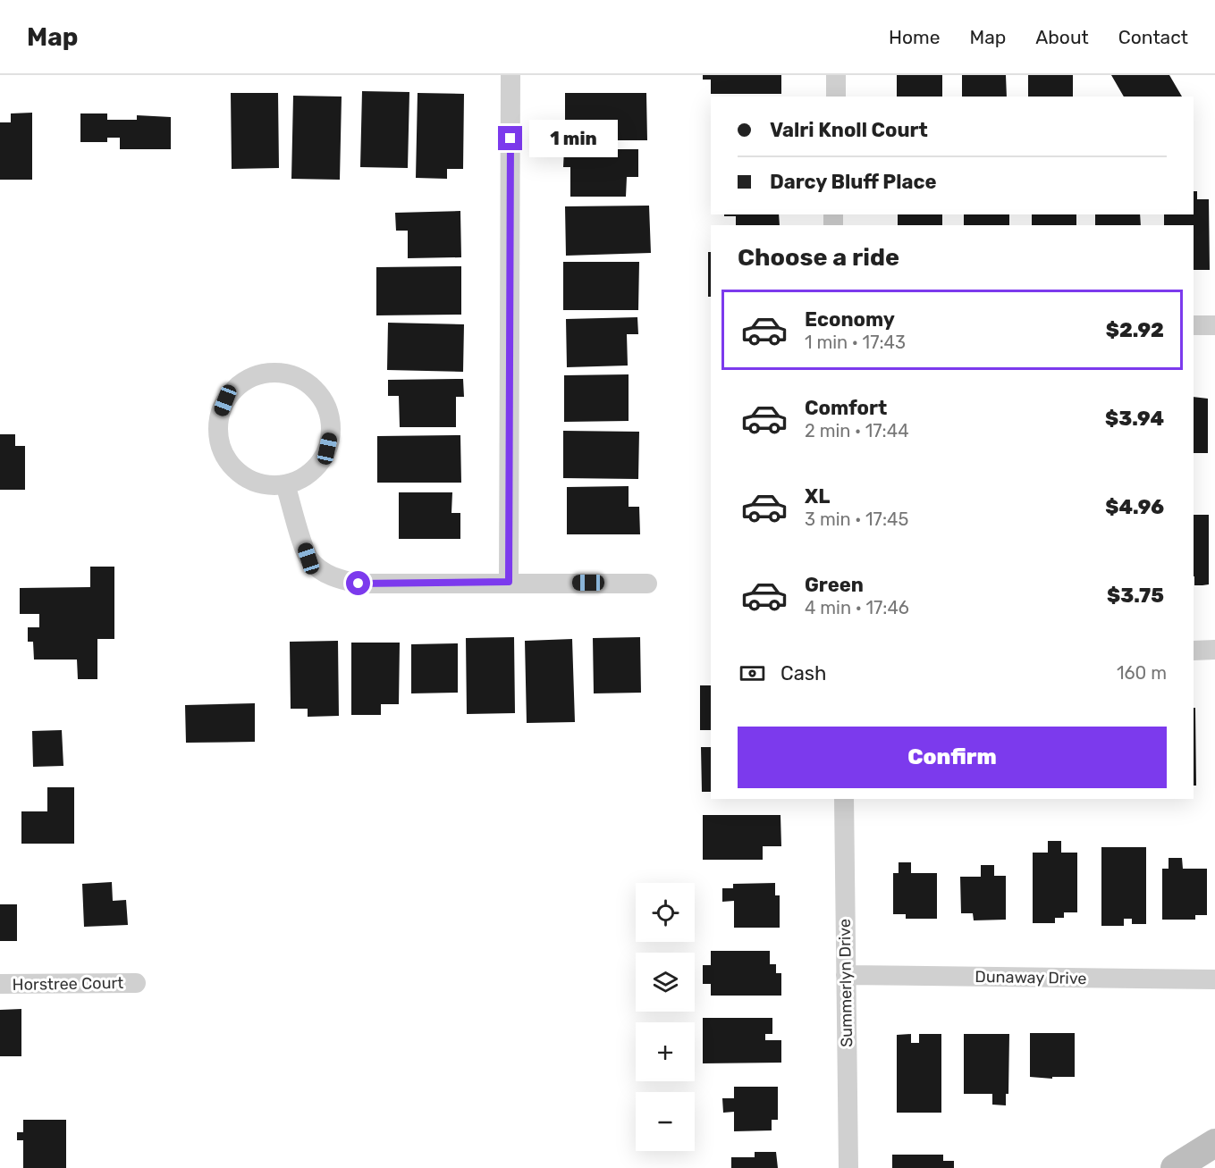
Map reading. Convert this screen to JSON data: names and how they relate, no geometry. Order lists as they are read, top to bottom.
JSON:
{
  "streets": {
    "street": ["Dunaway Drive", "Summerlyn Drive", "Horstree Court"]
  },
  "crossings": [
    ["Dunaway Drive", "Summerlyn Drive"]
  ],
  "page": {
    "header": "Map",
    "nav": [
      "Home",
      "Map",
      "About",
      "Contact"
    ],
    "banner": ["Valri Knoll Court", "Darcy Bluff Place"],
    "bubble": "1 min",
    "heading": "Choose a ride",
    "list": [
      {
        "name": "Economy",
        "note": "1 min · 17:43",
        "value": "$2.92"
      },
      {
        "name": "Comfort",
        "note": "2 min · 17:44",
        "value": "$3.94"
      },
      {
        "name": "XL",
        "note": "3 min · 17:45",
        "value": "$4.96"
      },
      {
        "name": "Green",
        "note": "4 min · 17:46",
        "value": "$3.75"
      }
    ],
    "pay": ["Cash", "160 m"],
    "buttons": "Confirm",
    "map_buttons": ["+", "−"]
  }
}
